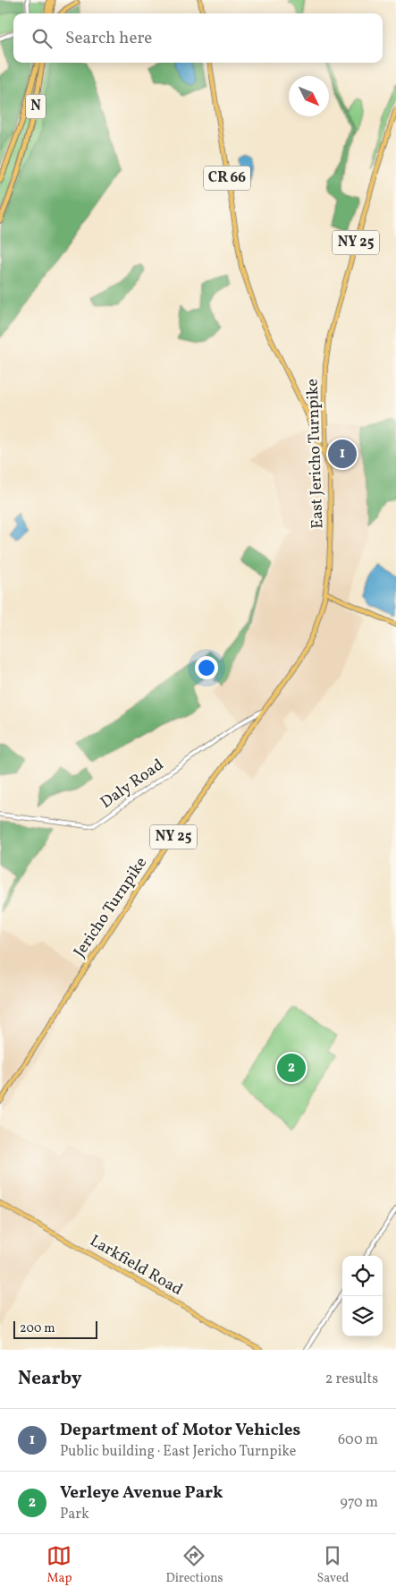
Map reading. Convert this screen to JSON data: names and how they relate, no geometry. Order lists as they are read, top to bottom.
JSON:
{
  "streets": {
    "highway": ["N"],
    "main road": [
      "CR 66",
      "NY 25",
      "East Jericho Turnpike",
      "Jericho Turnpike",
      "Larkfield Road"
    ],
    "street": ["Daly Road"]
  },
  "crossings": [
    ["CR 66", "East Jericho Turnpike"],
    ["East Jericho Turnpike", "Jericho Turnpike"],
    ["Daly Road", "Jericho Turnpike"]
  ],
  "scale_bar": "200 m",
  "north": "bottom right",
  "page": {
    "search": "Search here",
    "pins": ["1", "2"],
    "scale": "200 m",
    "heading": ["Nearby", "2 results"],
    "list": [
      {
        "mark": "1",
        "name": "Department of Motor Vehicles",
        "note": "Public building · East Jericho Turnpike",
        "value": "600 m"
      },
      {
        "mark": "2",
        "name": "Verleye Avenue Park",
        "note": "Park",
        "value": "970 m"
      }
    ],
    "nav": ["Map", "Directions", "Saved"]
  }
}
